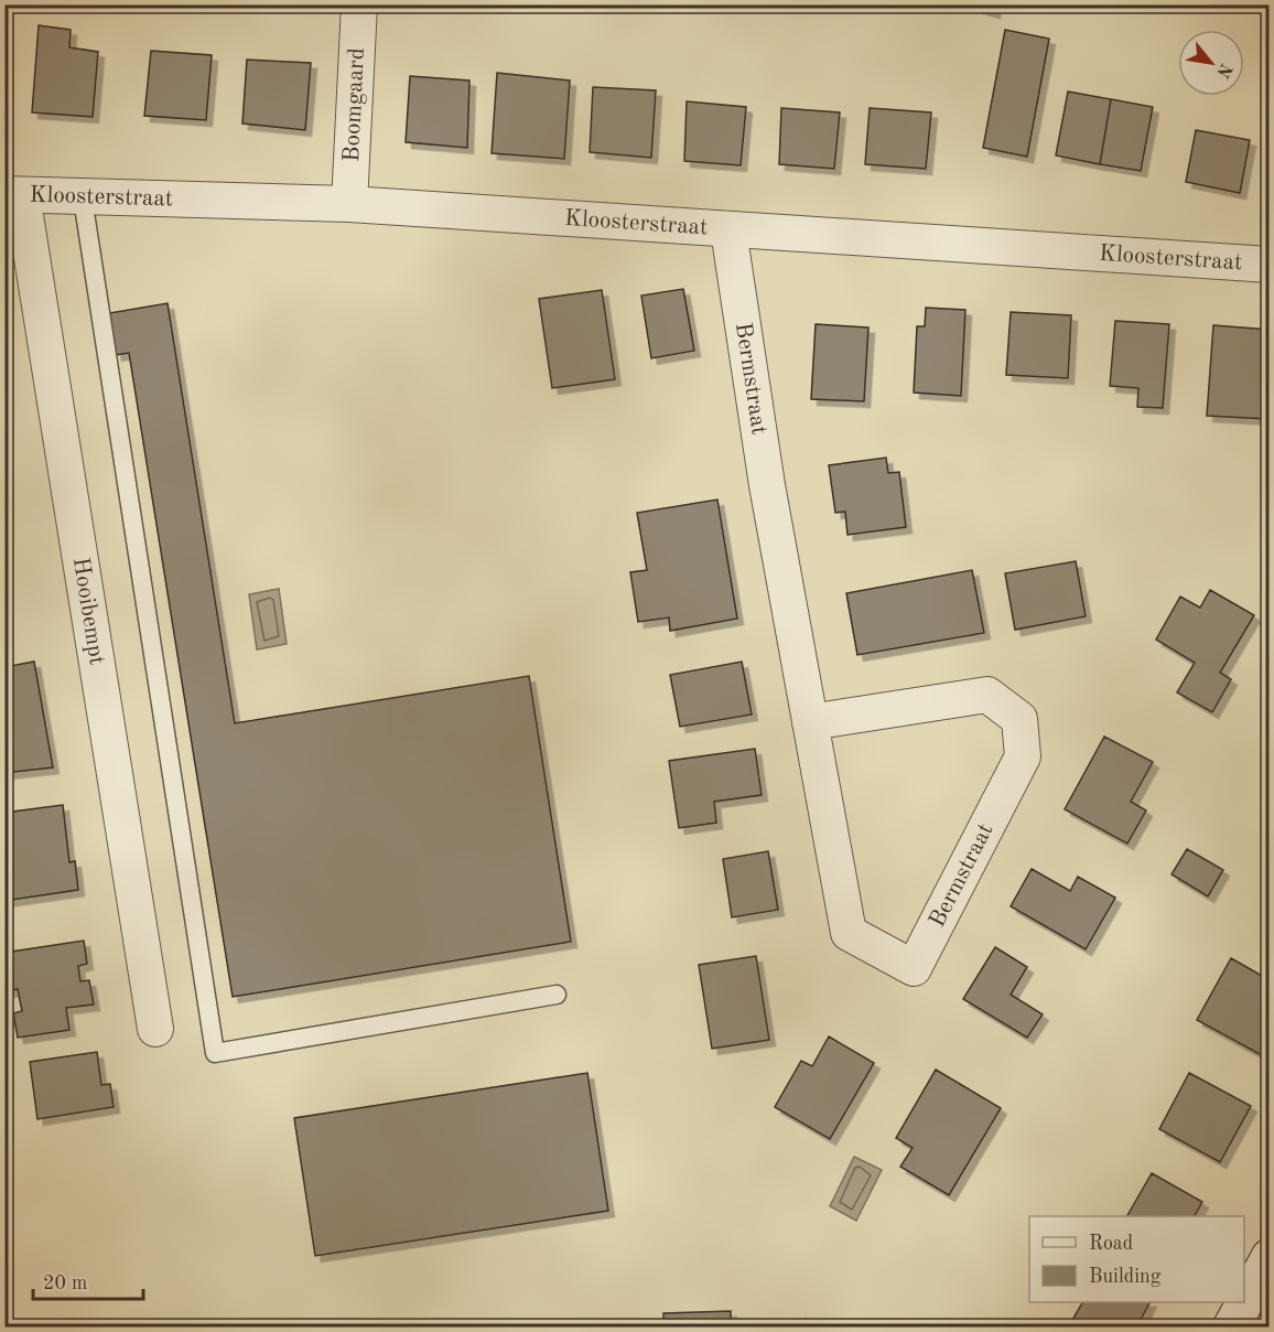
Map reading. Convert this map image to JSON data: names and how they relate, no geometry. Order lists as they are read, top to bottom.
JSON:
{
  "streets": {
    "street": [
      "Boomgaard",
      "Kloosterstraat",
      "Bermstraat",
      "Hooibempt"
    ]
  },
  "crossings": [
    ["Boomgaard", "Kloosterstraat"],
    ["Kloosterstraat", "Bermstraat"],
    ["Kloosterstraat", "Hooibempt"]
  ],
  "legend": ["Road", "Building"],
  "scale_bar": "20 m",
  "north": "bottom right"
}
